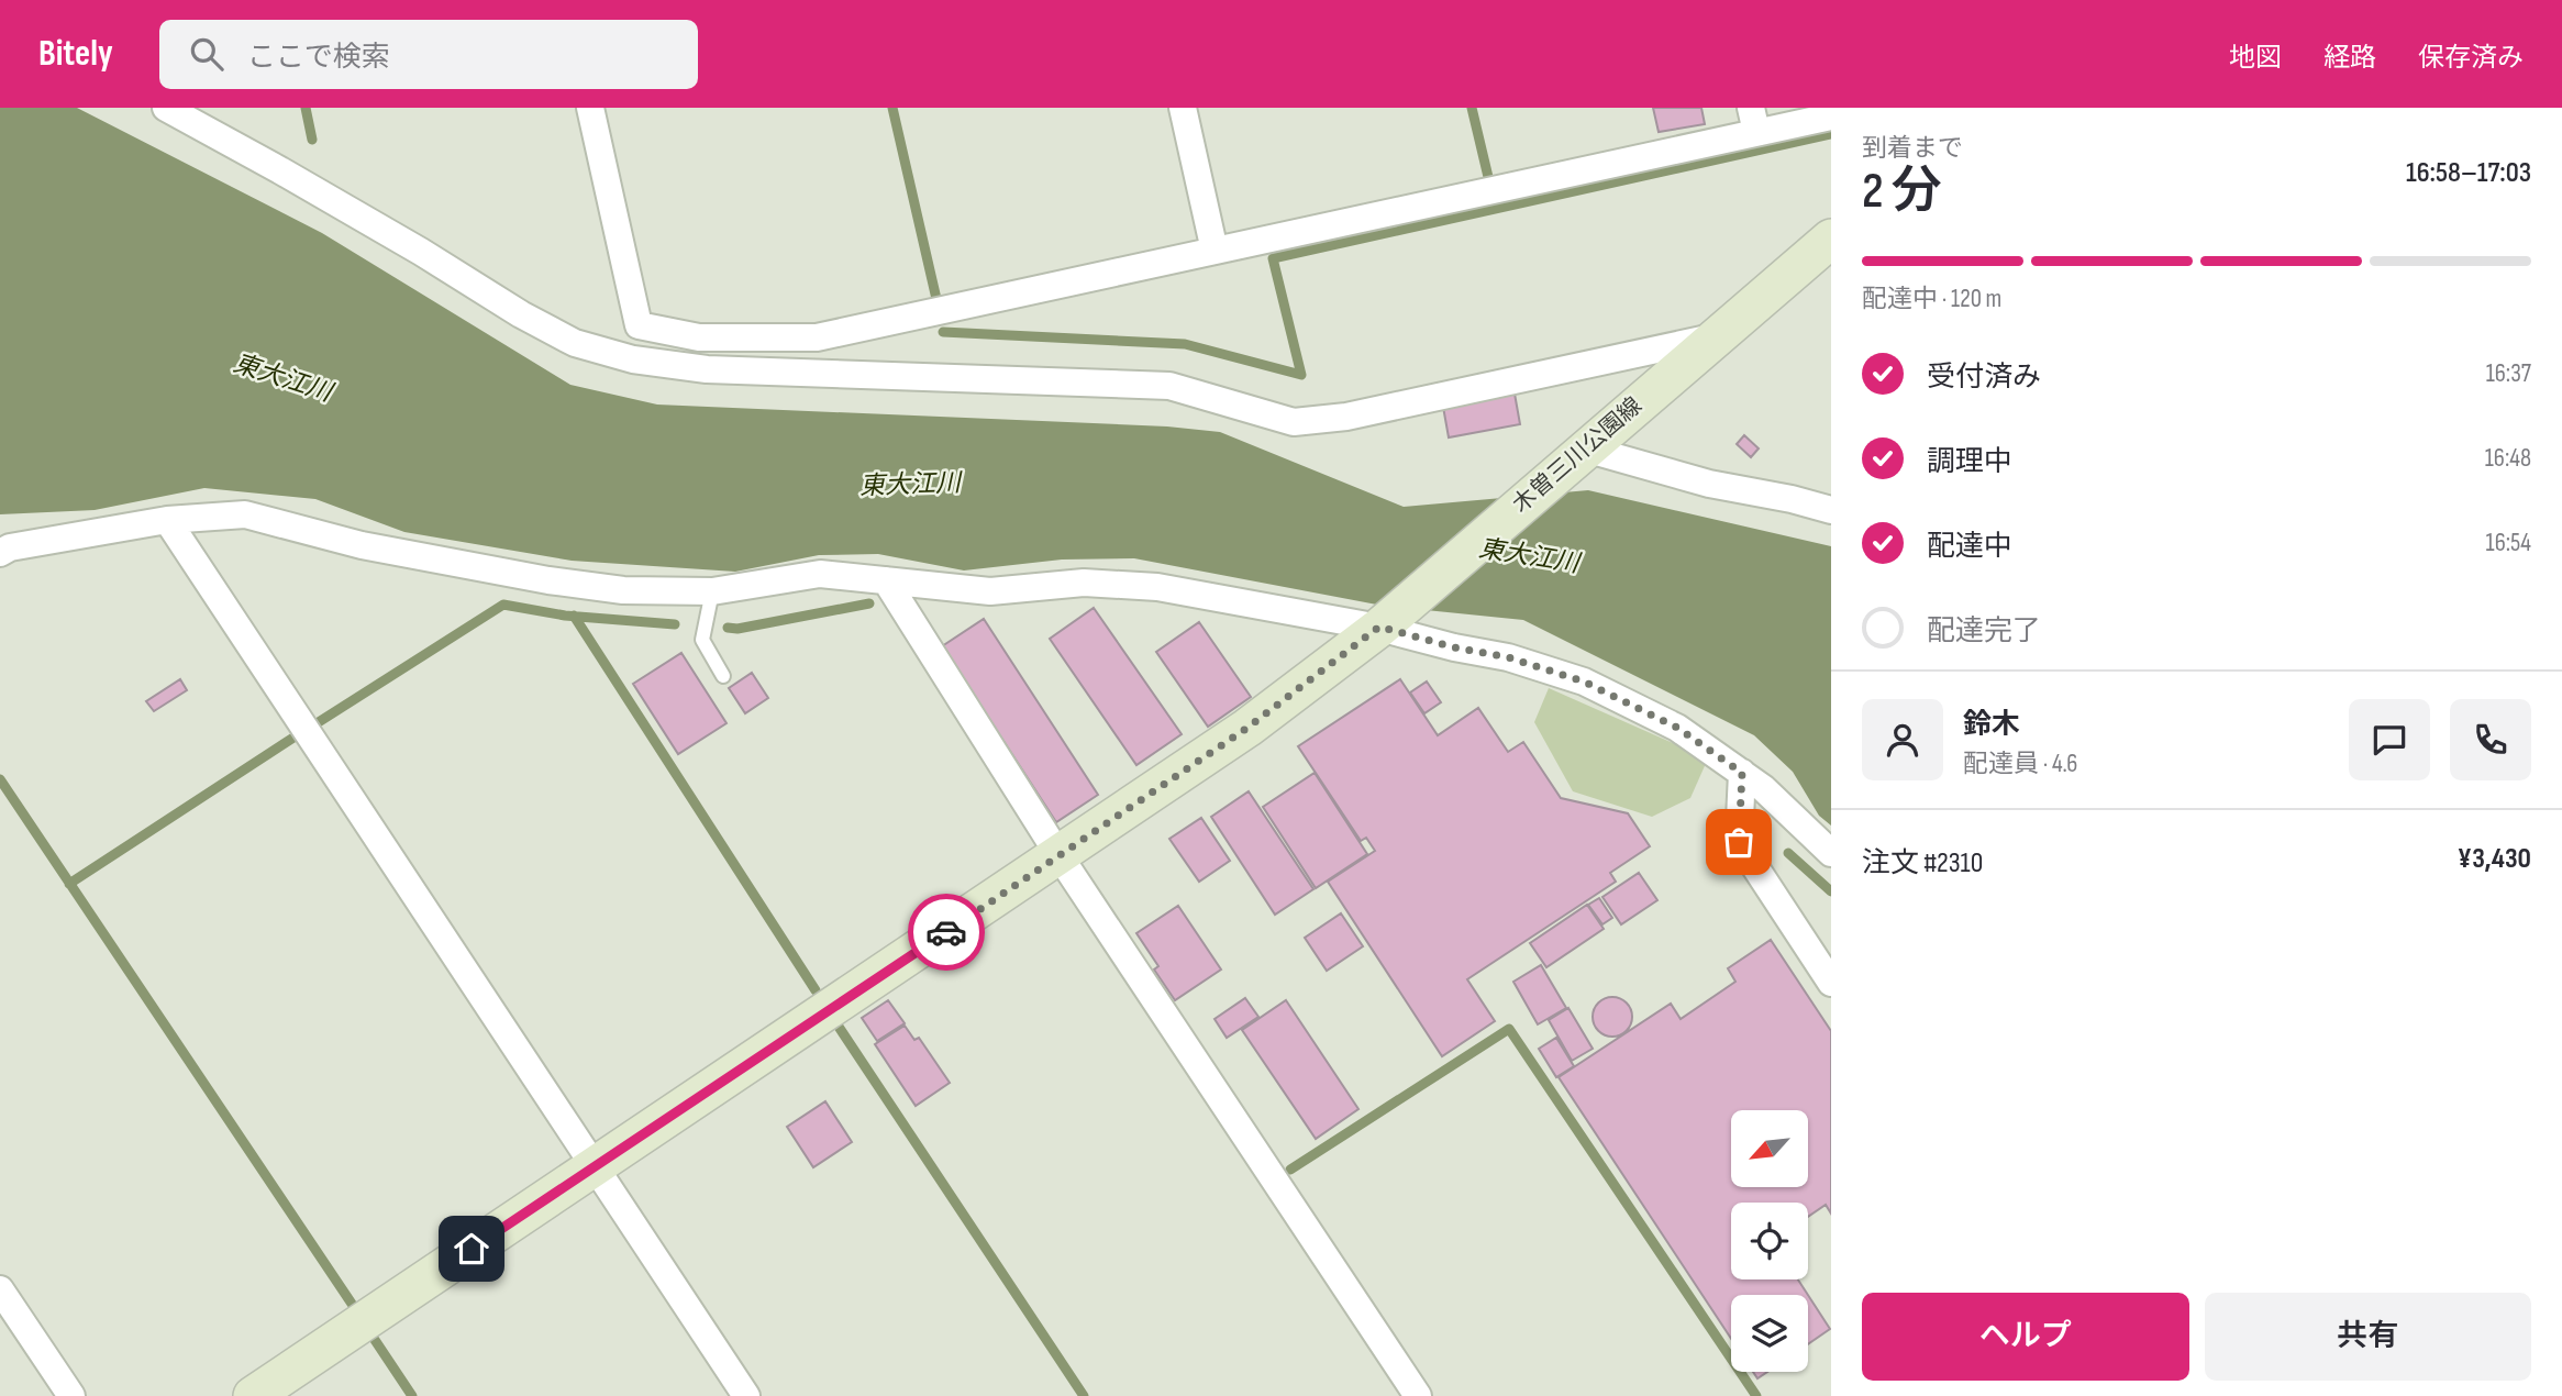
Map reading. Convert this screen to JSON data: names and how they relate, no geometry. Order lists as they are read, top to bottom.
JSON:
{
  "streets": {
    "main road": ["木曽三川公園線"]
  },
  "water": ["東大江川"],
  "north": "bottom left",
  "page": {
    "header": "Bitely",
    "search": "ここで検索",
    "nav": ["地図", "経路", "保存済み"],
    "heading": ["2 分", "到着まで", "16:58–17:03"],
    "panel": [
      "鈴木",
      "配達員 · 4.6",
      "注文 #2310",
      "¥3,430"
    ],
    "bar": "配達中 · 120 m",
    "list": [
      ["受付済み", "16:37"],
      ["調理中", "16:48"],
      ["配達中", "16:54"],
      "配達完了"
    ],
    "buttons": ["ヘルプ", "共有"]
  }
}
